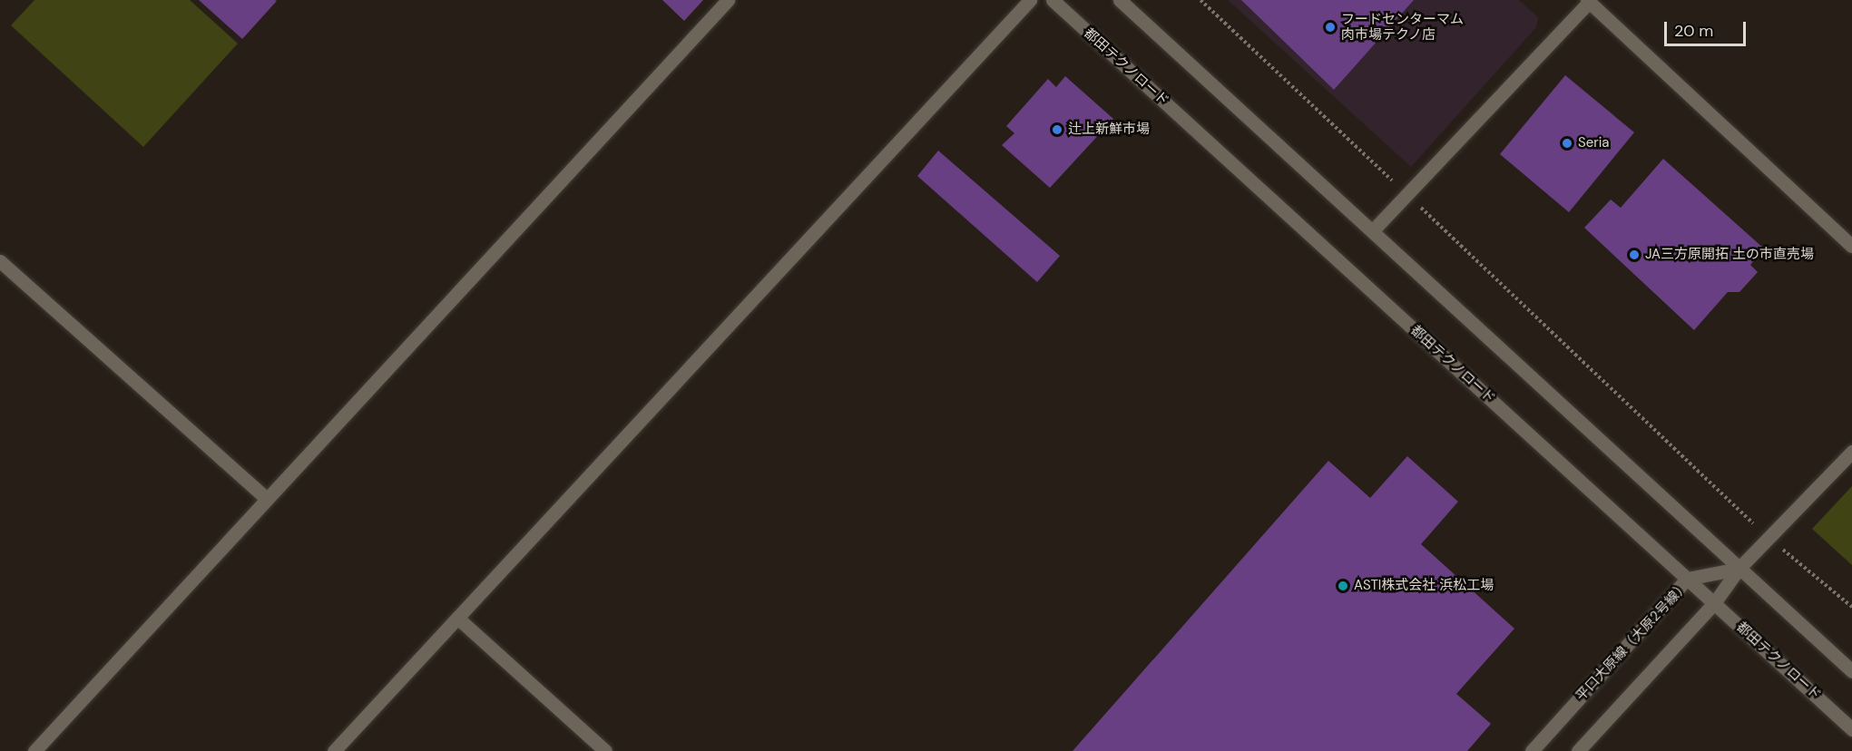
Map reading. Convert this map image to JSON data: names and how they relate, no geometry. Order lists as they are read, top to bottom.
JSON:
{
  "streets": {
    "street": ["都田テクノロード", "平口大原線（大原2号線）"]
  },
  "crossings": [
    ["都田テクノロード", "平口大原線（大原2号線）"]
  ],
  "places": [
    "フードセンターマム 肉市場テクノ店",
    "辻上新鮮市場",
    "Seria",
    "JA三方原開拓 土の市直売場",
    "ASTI株式会社 浜松工場"
  ],
  "scale_bar": "20 m"
}
